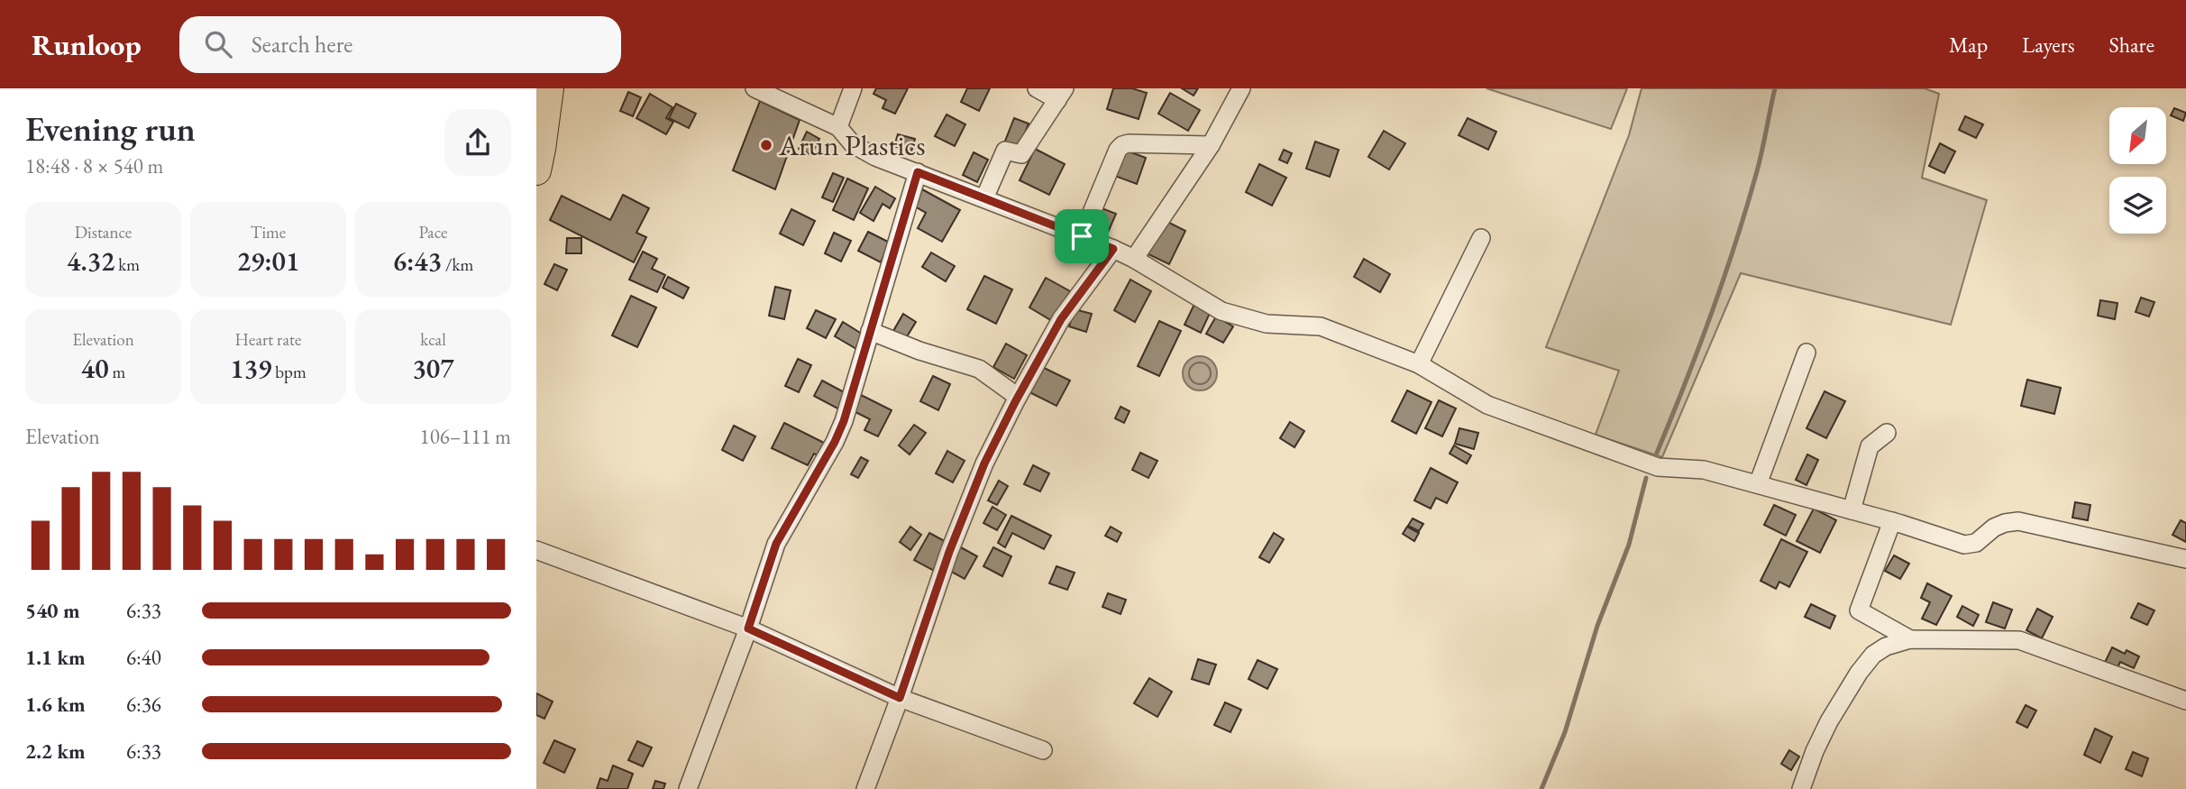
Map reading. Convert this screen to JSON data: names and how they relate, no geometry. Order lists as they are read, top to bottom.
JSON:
{
  "places": ["Arun Plastics"],
  "north": "bottom left",
  "page": {
    "header": "Runloop",
    "search": "Search here",
    "nav": ["Map", "Layers", "Share"],
    "heading": ["Evening run", "18:48 · 8 × 540 m"],
    "stats": [
      ["Distance", "4.32 km"],
      ["Time", "29:01"],
      ["Pace", "6:43 /km"],
      ["Elevation", "40 m"],
      ["Heart rate", "139 bpm"],
      ["kcal", "307"]
    ],
    "chart": ["Elevation", "106–111 m"],
    "list": [
      {
        "name": "540 m",
        "note": "6:33"
      },
      {
        "name": "1.1 km",
        "note": "6:40"
      },
      {
        "name": "1.6 km",
        "note": "6:36"
      },
      {
        "name": "2.2 km",
        "note": "6:33"
      }
    ]
  }
}
